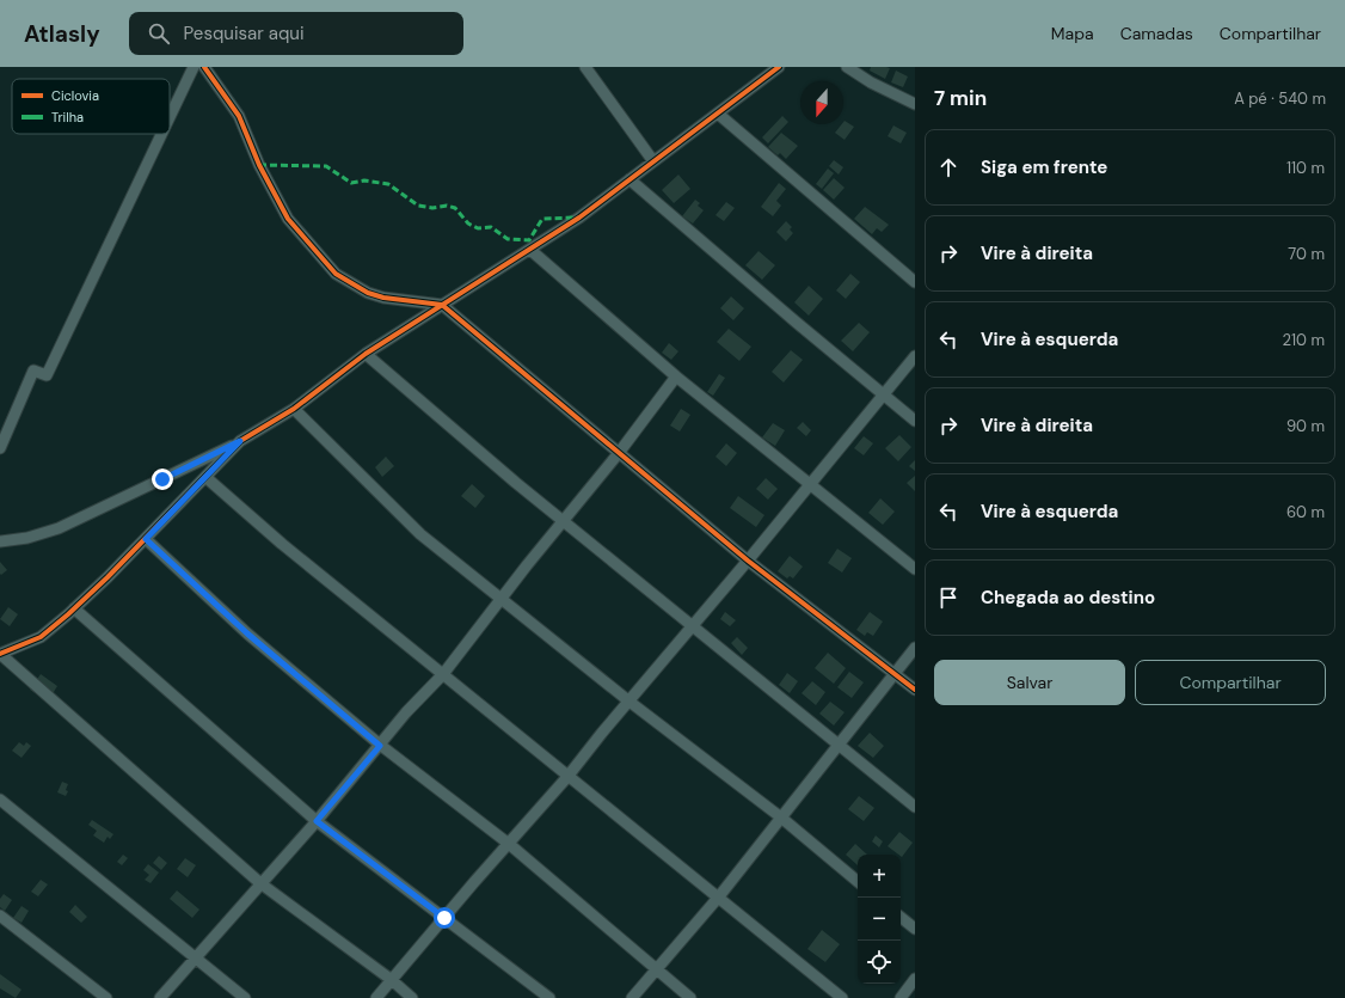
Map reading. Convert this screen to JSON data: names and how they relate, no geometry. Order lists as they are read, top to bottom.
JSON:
{
  "legend": ["Ciclovia", "Trilha"],
  "north": "bottom",
  "page": {
    "header": "Atlasly",
    "search": "Pesquisar aqui",
    "nav": ["Mapa", "Camadas", "Compartilhar"],
    "heading": ["7 min", "A pé · 540 m"],
    "list": [
      ["Siga em frente", "110 m"],
      ["Vire à direita", "70 m"],
      ["Vire à esquerda", "210 m"],
      ["Vire à direita", "90 m"],
      ["Vire à esquerda", "60 m"],
      "Chegada ao destino"
    ],
    "buttons": ["Salvar", "Compartilhar"],
    "map_buttons": ["+", "−"]
  }
}
